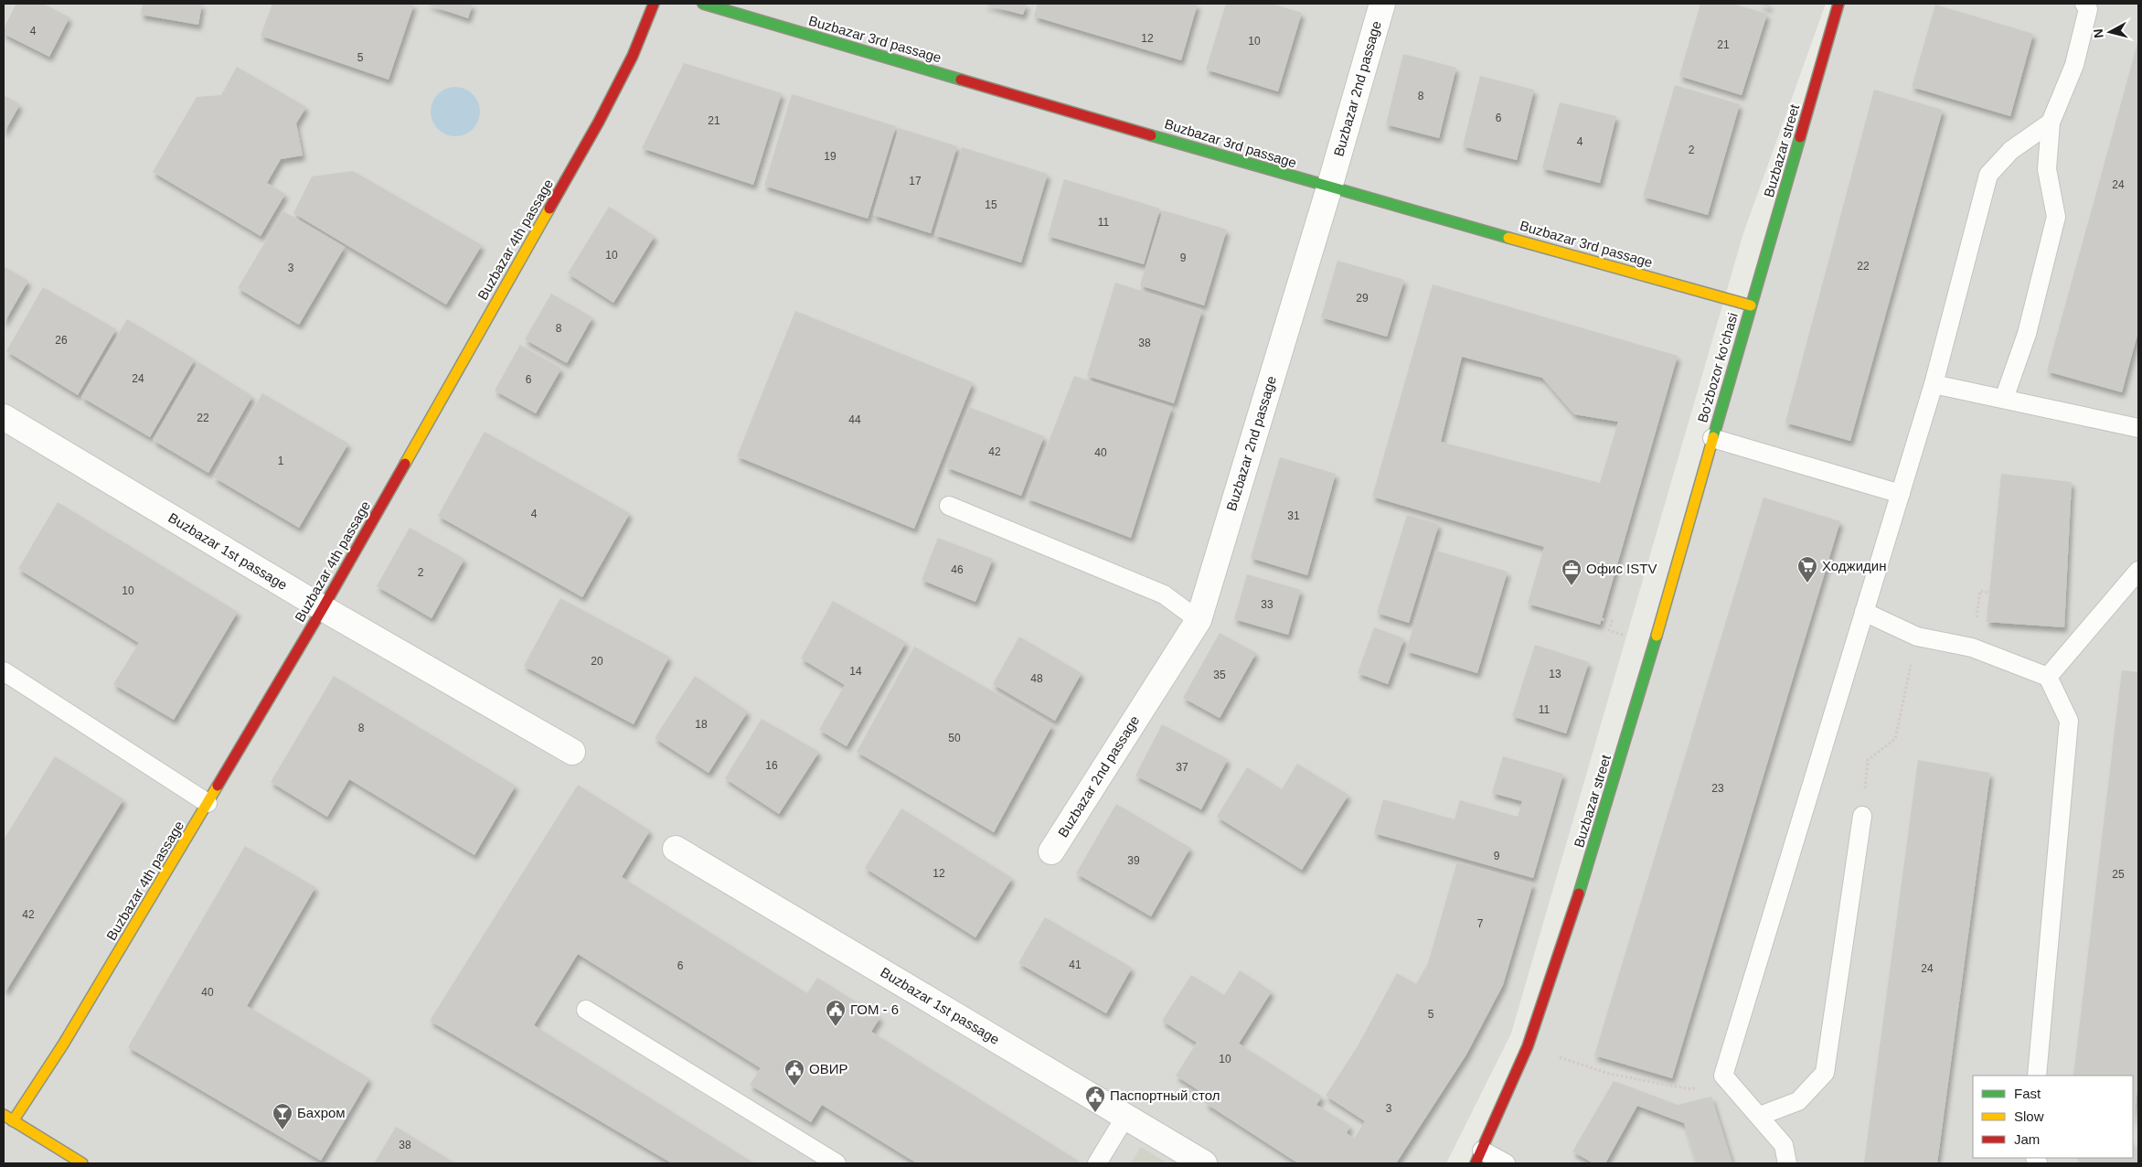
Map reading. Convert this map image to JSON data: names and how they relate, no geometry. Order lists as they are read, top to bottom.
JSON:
{
  "streets": {
    "street": [
      "Buzbazar 3rd passage",
      "Buzbazar 2nd passage",
      "Buzbazar street",
      "Buzbazar 4th passage",
      "Bo'zbozor ko'chasi",
      "Buzbazar 1st passage"
    ]
  },
  "crossings": [
    ["Buzbazar 3rd passage", "Buzbazar 2nd passage"],
    ["Buzbazar 3rd passage", "Buzbazar street"],
    ["Buzbazar 3rd passage", "Bo'zbozor ko'chasi"],
    ["Buzbazar street", "Bo'zbozor ko'chasi"],
    ["Buzbazar 4th passage", "Buzbazar 1st passage"]
  ],
  "places": {
    "supermarket": ["Ходжидин"],
    "office": ["Офис ISTV"],
    "public building": ["ГОМ - 6", "ОВИР", "Паспортный стол"],
    "bar": ["Бахром"]
  },
  "house_numbers": [
    "4",
    "12",
    "10",
    "21",
    "5",
    "8",
    "6",
    "21",
    "4",
    "2",
    "19",
    "17",
    "24",
    "15",
    "11",
    "10",
    "9",
    "22",
    "3",
    "29",
    "8",
    "26",
    "38",
    "24",
    "6",
    "22",
    "44",
    "42",
    "40",
    "1",
    "4",
    "31",
    "46",
    "2",
    "10",
    "33",
    "20",
    "14",
    "13",
    "35",
    "48",
    "11",
    "18",
    "8",
    "50",
    "16",
    "37",
    "23",
    "9",
    "39",
    "12",
    "25",
    "42",
    "7",
    "41",
    "6",
    "24",
    "40",
    "5",
    "10",
    "3",
    "38"
  ],
  "legend": ["Fast", "Slow", "Jam"],
  "north": "left"
}
